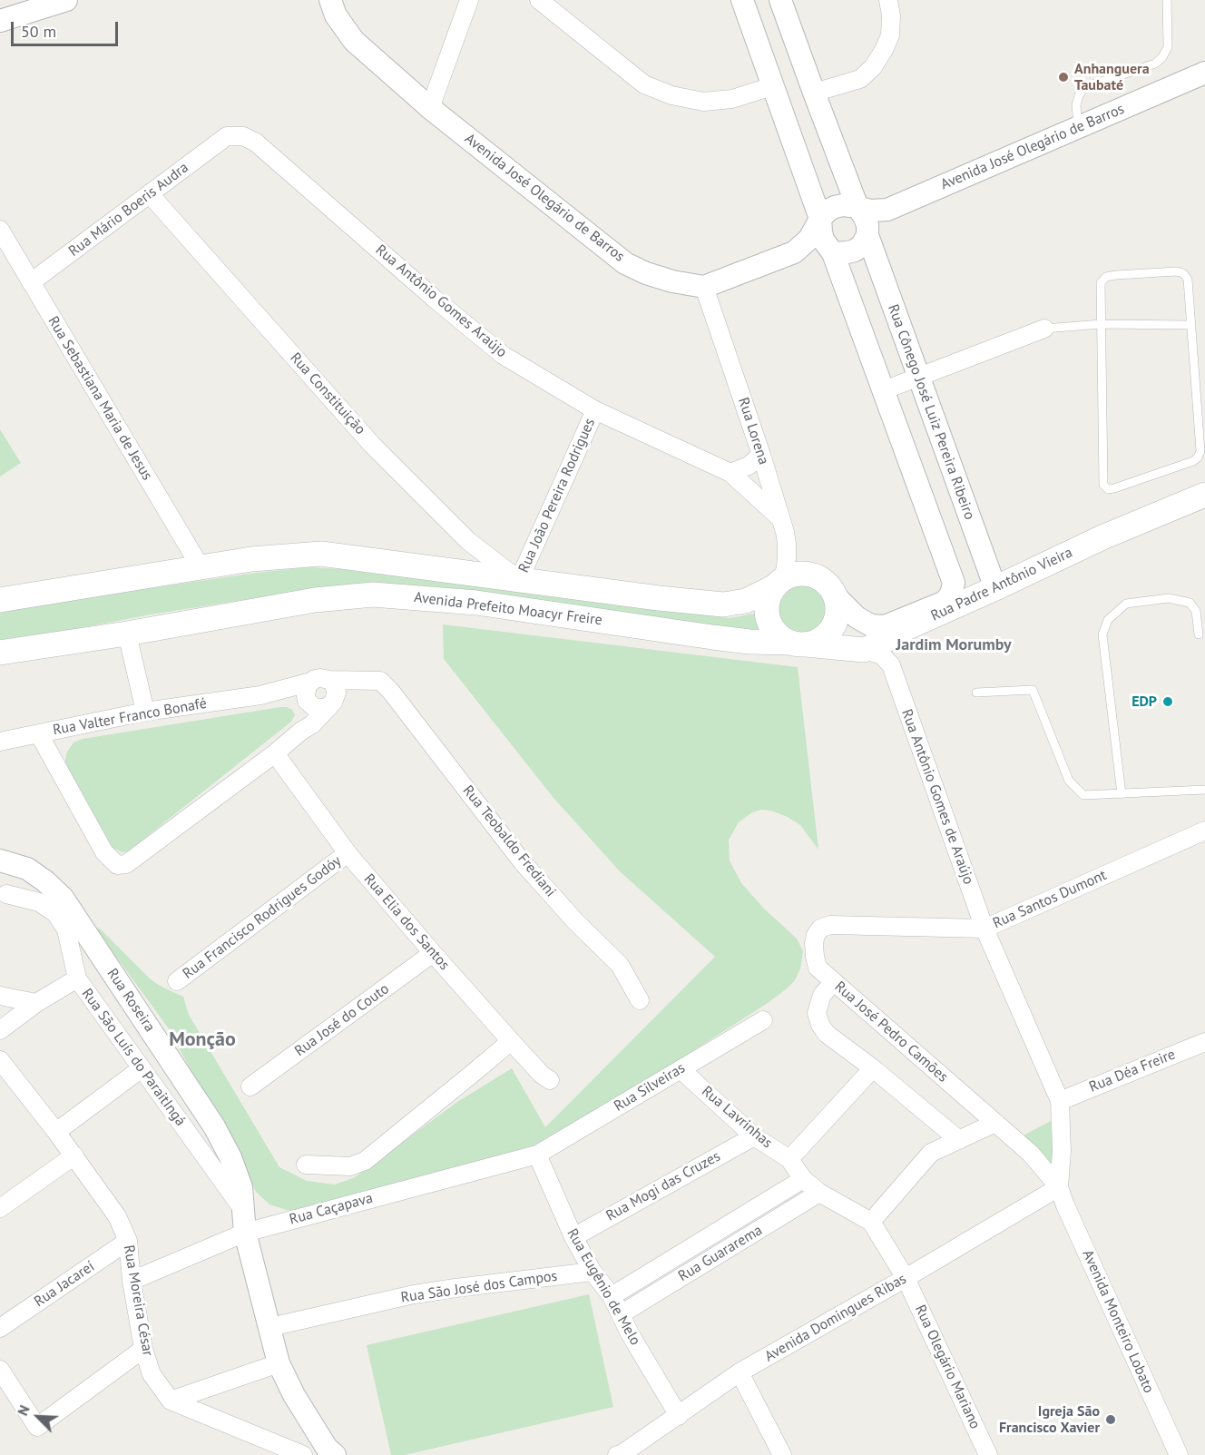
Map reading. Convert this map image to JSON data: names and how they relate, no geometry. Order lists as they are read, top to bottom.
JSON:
{
  "streets": {
    "main road": ["Rua Padre Antônio Vieira", "Avenida Prefeito Moacyr Freire"],
    "street": [
      "Avenida José Olegário de Barros",
      "Rua Mário Boeris Audra",
      "Rua Antônio Gomes Araújo",
      "Rua Constituição",
      "Rua Sebastiana Maria de Jesus",
      "Rua Cônego José Luiz Pereira Ribeiro",
      "Rua Lorena",
      "Rua João Pereira Rodrigues",
      "Rua Valter Franco Bonafé",
      "Rua Antônio Gomes de Araújo",
      "Rua Teobaldo Frediani",
      "Rua Santos Dumont",
      "Rua Francisco Rodrigues Godóy",
      "Rua Elia dos Santos",
      "Rua Roseira",
      "Rua José do Couto",
      "Rua José Pedro Camões",
      "Rua São Luís do ParaitIngá",
      "Rua Déa Freire",
      "Rua Silveiras",
      "Rua Lavrinhas",
      "Rua Mogi das Cruzes",
      "Rua Caçapava",
      "Rua Guararema",
      "Rua Jacareí",
      "Rua São José dos Campos",
      "Rua Eugênio de Melo",
      "Rua Moreira César",
      "Avenida Domingues Ribas",
      "Avenida Monteiro Lobato",
      "Rua Olegário Mariano"
    ]
  },
  "crossings": [
    ["Avenida José Olegário de Barros", "Rua Cônego José Luiz Pereira Ribeiro"],
    ["Avenida José Olegário de Barros", "Rua Lorena"],
    ["Rua Mário Boeris Audra", "Rua Antônio Gomes Araújo"],
    ["Rua Mário Boeris Audra", "Rua Constituição"],
    ["Rua Mário Boeris Audra", "Rua Sebastiana Maria de Jesus"],
    ["Rua Antônio Gomes Araújo", "Rua Lorena"],
    ["Rua Antônio Gomes Araújo", "Rua João Pereira Rodrigues"],
    ["Rua Constituição", "Rua João Pereira Rodrigues"],
    ["Rua Constituição", "Avenida Prefeito Moacyr Freire"],
    ["Rua Sebastiana Maria de Jesus", "Avenida Prefeito Moacyr Freire"],
    ["Rua Cônego José Luiz Pereira Ribeiro", "Rua Padre Antônio Vieira"],
    ["Rua Lorena", "Avenida Prefeito Moacyr Freire"],
    ["Rua João Pereira Rodrigues", "Avenida Prefeito Moacyr Freire"],
    ["Rua Valter Franco Bonafé", "Rua Teobaldo Frediani"],
    ["Rua Antônio Gomes de Araújo", "Rua Santos Dumont"],
    ["Rua Antônio Gomes de Araújo", "Rua Déa Freire"],
    ["Rua Santos Dumont", "Rua José Pedro Camões"],
    ["Rua Francisco Rodrigues Godóy", "Rua Elia dos Santos"],
    ["Rua Elia dos Santos", "Rua José do Couto"],
    ["Rua Roseira", "Rua São Luís do ParaitIngá"],
    ["Rua Roseira", "Rua Caçapava"],
    ["Rua José Pedro Camões", "Avenida Domingues Ribas"],
    ["Rua José Pedro Camões", "Avenida Monteiro Lobato"],
    ["Rua Silveiras", "Rua Lavrinhas"],
    ["Rua Silveiras", "Rua Caçapava"],
    ["Rua Silveiras", "Rua Eugênio de Melo"],
    ["Rua Lavrinhas", "Rua Mogi das Cruzes"],
    ["Rua Lavrinhas", "Rua Guararema"],
    ["Rua Lavrinhas", "Avenida Domingues Ribas"],
    ["Rua Lavrinhas", "Rua Olegário Mariano"],
    ["Rua Mogi das Cruzes", "Rua Eugênio de Melo"],
    ["Rua Caçapava", "Rua Eugênio de Melo"],
    ["Rua Caçapava", "Rua Moreira César"],
    ["Rua Guararema", "Rua Eugênio de Melo"],
    ["Rua Jacareí", "Rua Moreira César"],
    ["Rua São José dos Campos", "Rua Eugênio de Melo"],
    ["Rua Eugênio de Melo", "Avenida Domingues Ribas"],
    ["Avenida Domingues Ribas", "Avenida Monteiro Lobato"],
    ["Avenida Domingues Ribas", "Rua Olegário Mariano"]
  ],
  "districts": ["Jardim Morumby", "Monção"],
  "places": ["Anhanguera Taubaté", "EDP", "Igreja São Francisco Xavier"],
  "scale_bar": "50 m",
  "north": "top left"
}
